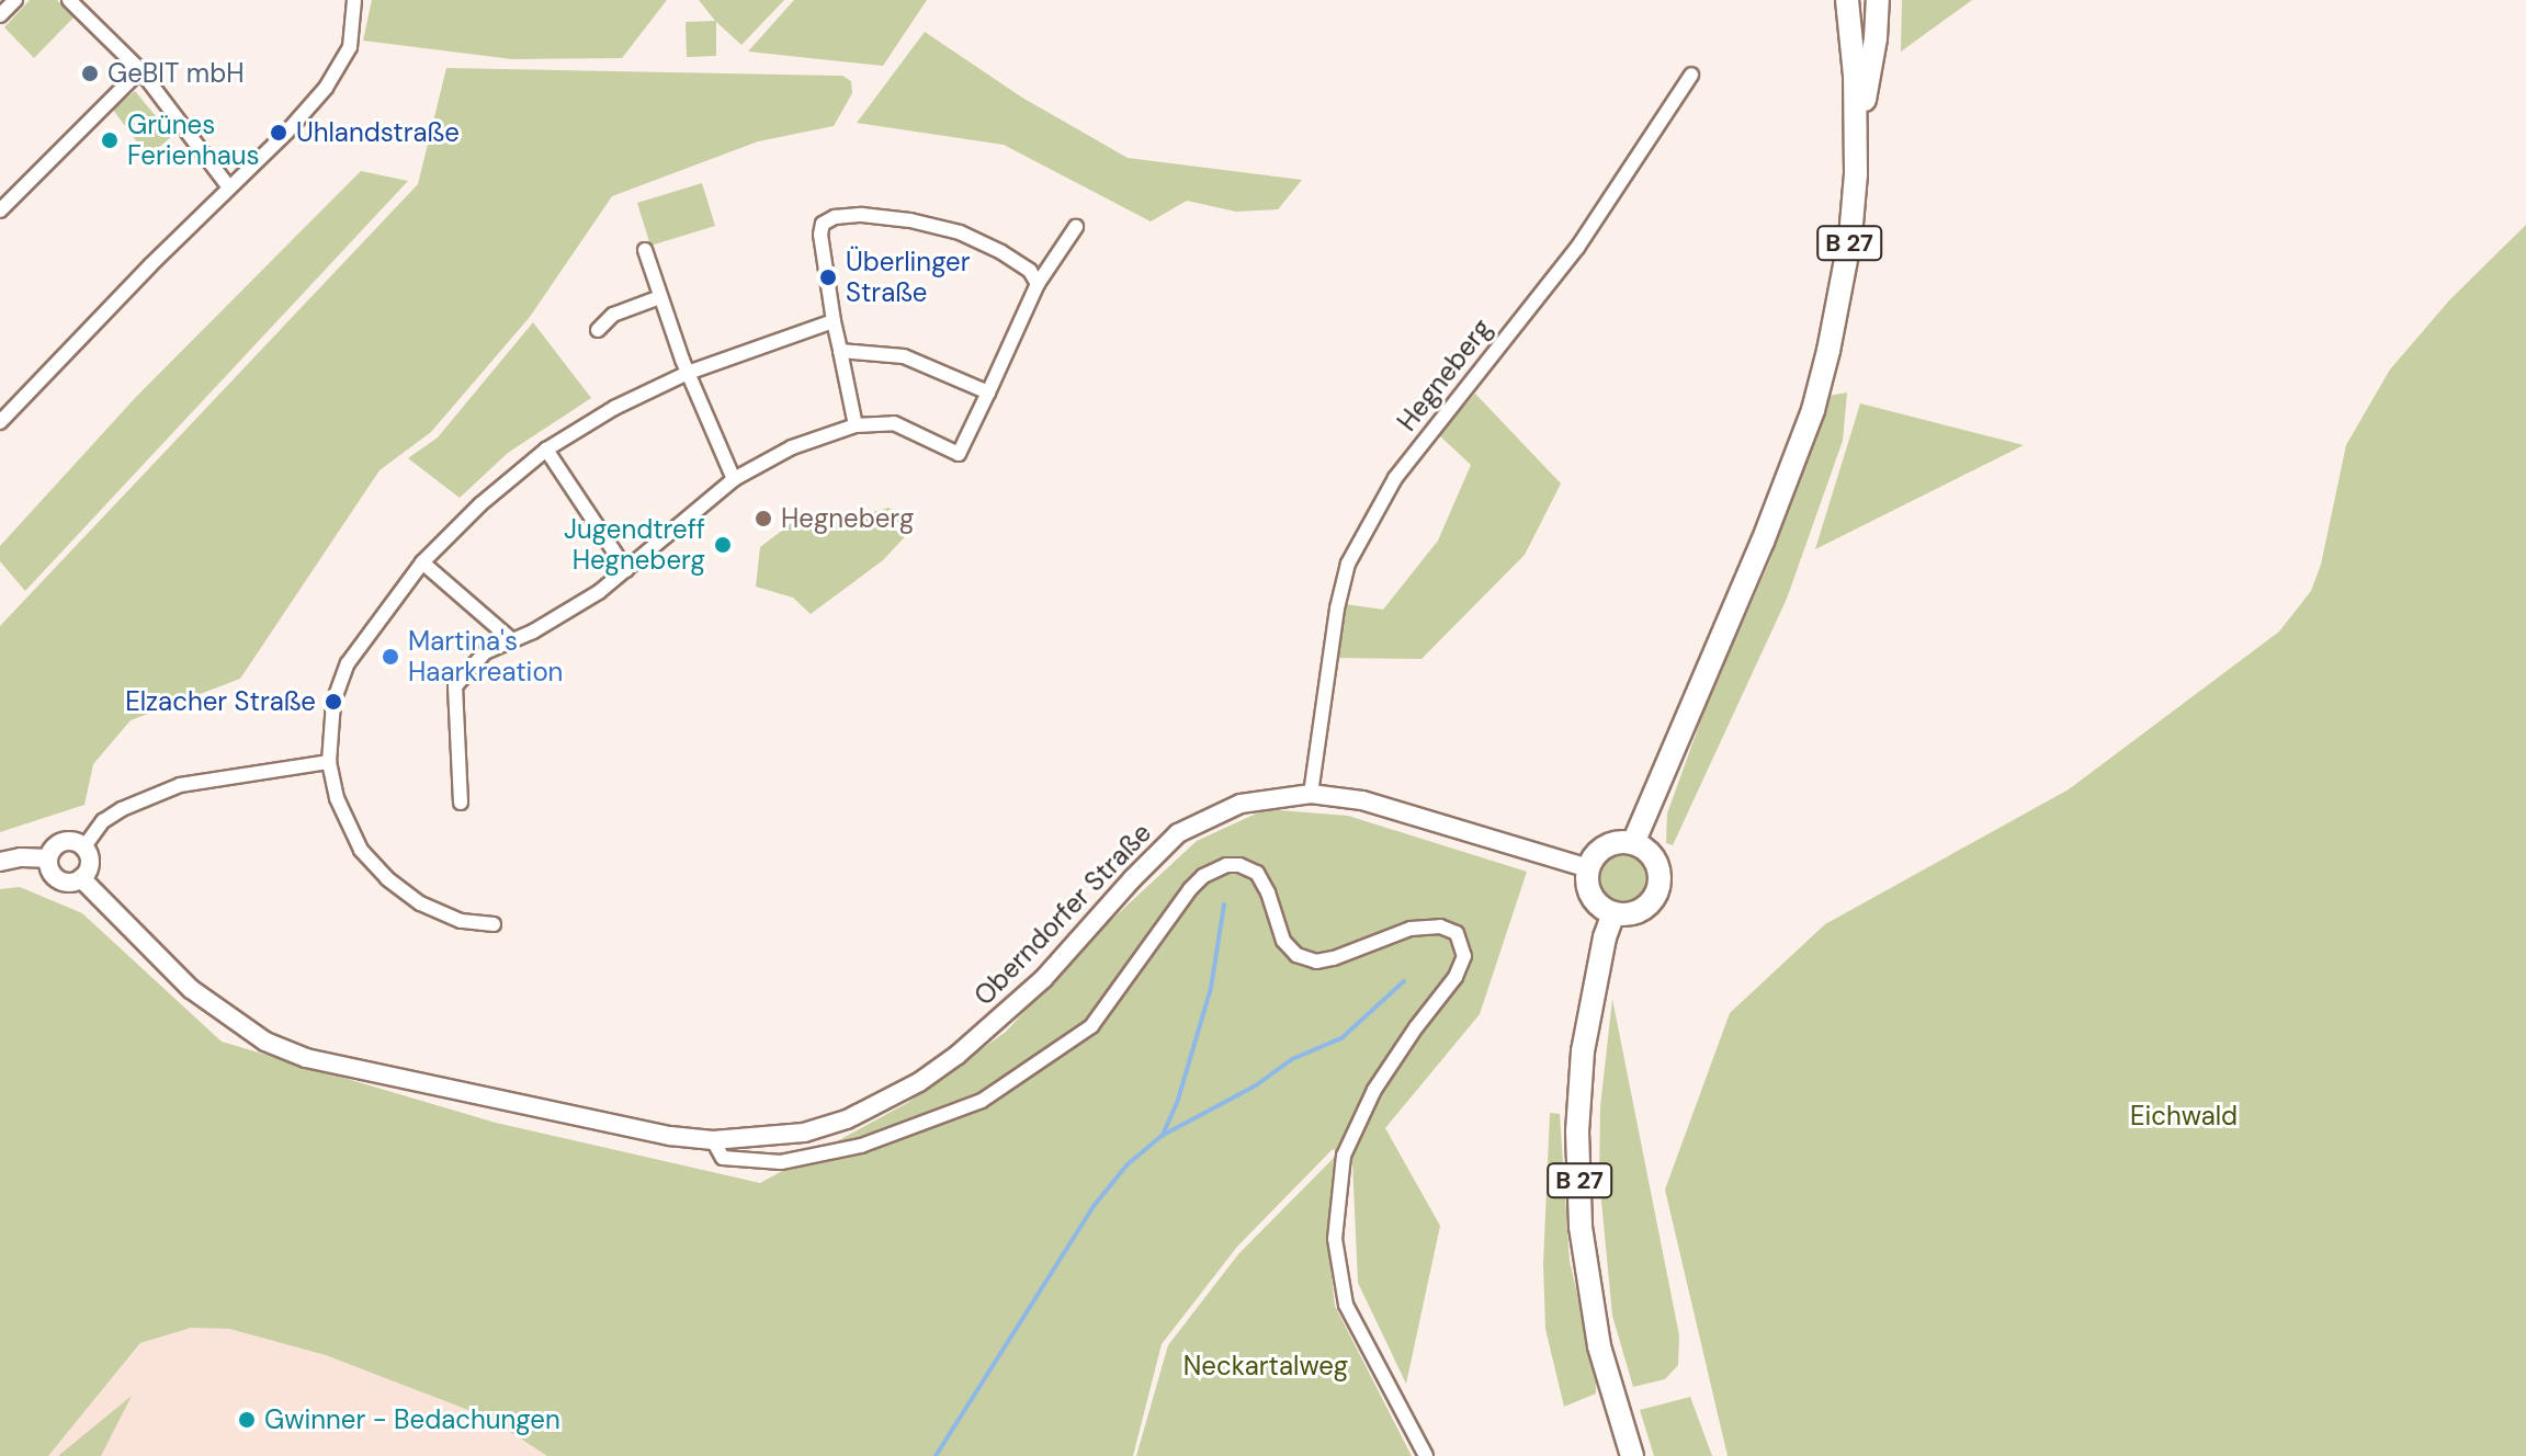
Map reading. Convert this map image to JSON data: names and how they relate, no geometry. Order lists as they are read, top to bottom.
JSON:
{
  "streets": {
    "main road": ["B 27"],
    "street": ["Hegneberg", "Oberndorfer Straße"]
  },
  "crossings": [
    ["B 27", "Oberndorfer Straße"],
    ["Hegneberg", "Oberndorfer Straße"]
  ],
  "parks": ["Eichwald", "Neckartalweg"],
  "places": [
    "GeBIT mbH",
    "Uhlandstraße",
    "Grünes Ferienhaus",
    "Überlinger Straße",
    "Hegneberg",
    "Jugendtreff Hegneberg",
    "Martina's Haarkreation",
    "Elzacher Straße",
    "Gwinner - Bedachungen"
  ]
}
